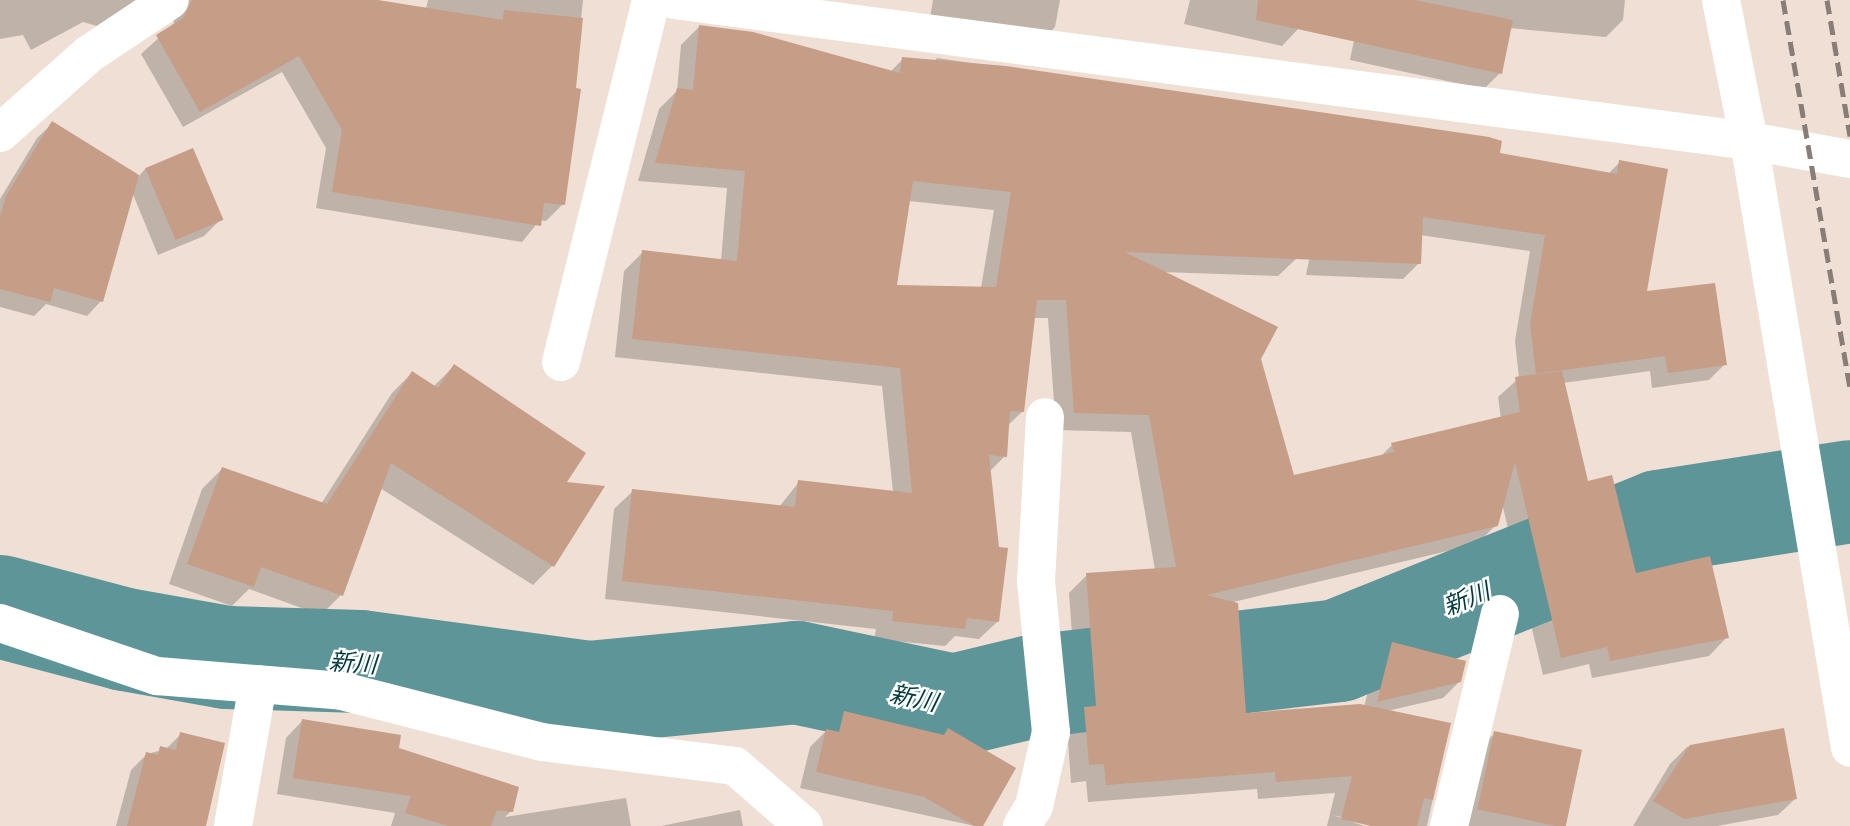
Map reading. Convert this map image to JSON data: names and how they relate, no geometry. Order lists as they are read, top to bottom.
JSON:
{
  "water": ["新川"]
}
